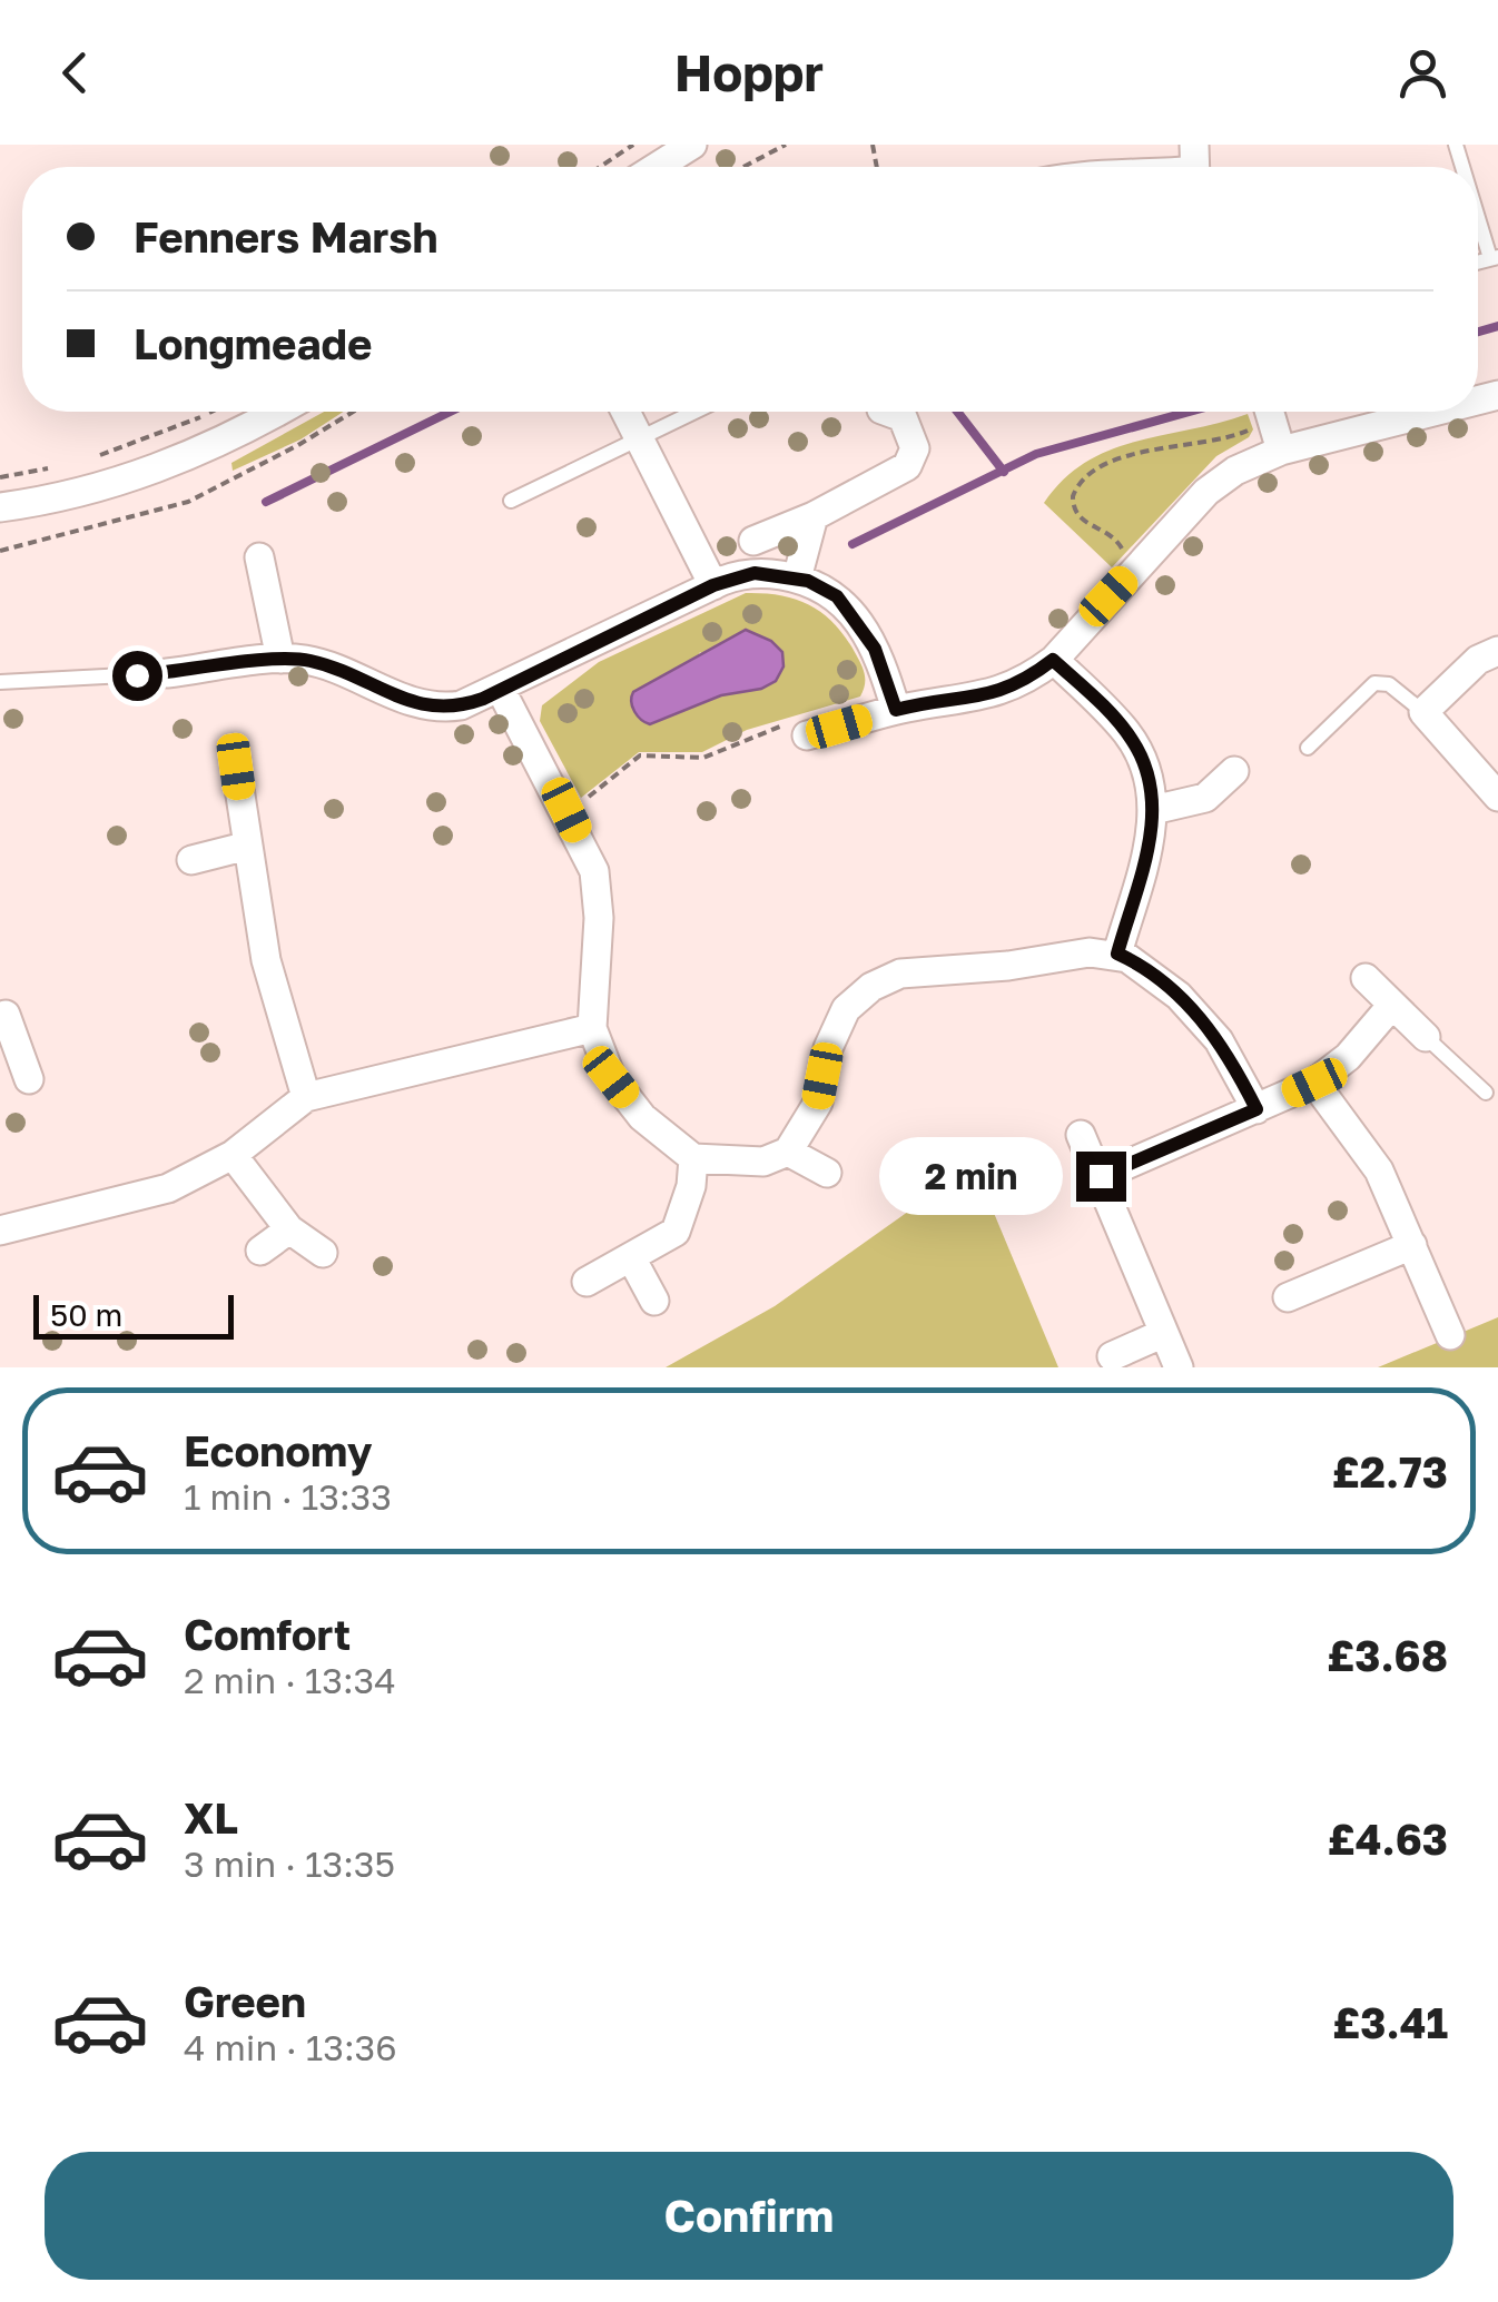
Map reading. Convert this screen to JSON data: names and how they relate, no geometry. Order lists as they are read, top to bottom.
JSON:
{
  "scale_bar": "50 m",
  "page": {
    "header": "Hoppr",
    "banner": ["Fenners Marsh", "Longmeade"],
    "bubble": "2 min",
    "scale": "50 m",
    "list": [
      {
        "name": "Economy",
        "note": "1 min · 13:33",
        "value": "£2.73"
      },
      {
        "name": "Comfort",
        "note": "2 min · 13:34",
        "value": "£3.68"
      },
      {
        "name": "XL",
        "note": "3 min · 13:35",
        "value": "£4.63"
      },
      {
        "name": "Green",
        "note": "4 min · 13:36",
        "value": "£3.41"
      }
    ],
    "buttons": "Confirm"
  }
}
